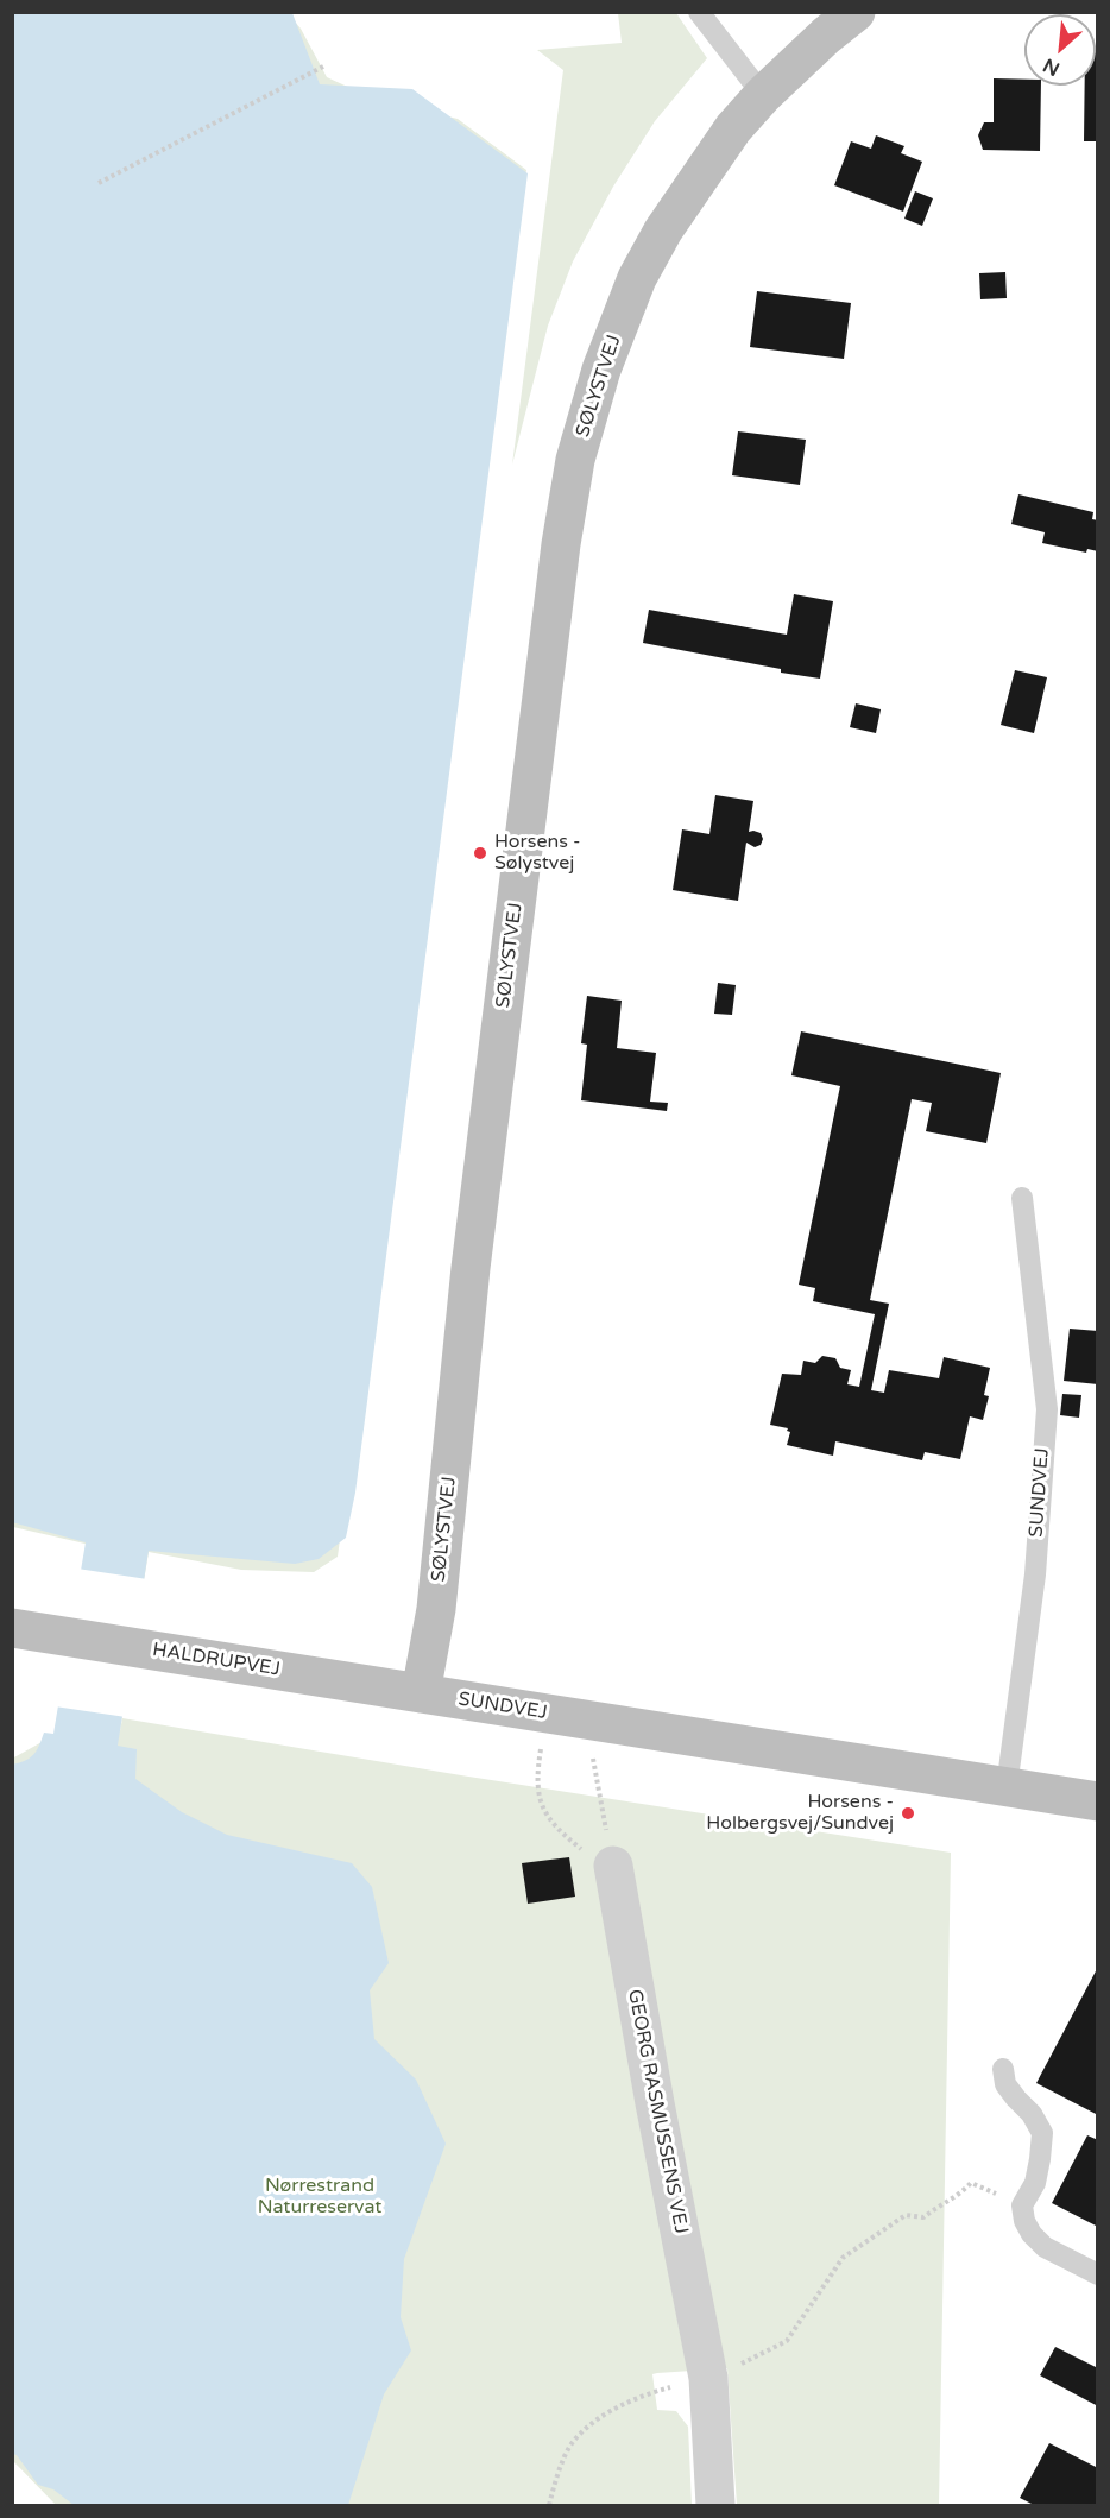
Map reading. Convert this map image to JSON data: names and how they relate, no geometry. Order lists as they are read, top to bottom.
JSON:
{
  "streets": {
    "street": [
      "SØLYSTVEJ",
      "SUNDVEJ",
      "HALDRUPVEJ",
      "GEORG RASMUSSENS VEJ"
    ]
  },
  "crossings": [
    ["SØLYSTVEJ", "SUNDVEJ"],
    ["SØLYSTVEJ", "HALDRUPVEJ"],
    ["SUNDVEJ", "HALDRUPVEJ"]
  ],
  "parks": ["Nørrestrand Naturreservat"],
  "places": ["Horsens - Sølystvej", "Horsens - Holbergsvej/Sundvej"],
  "north": "bottom left"
}
